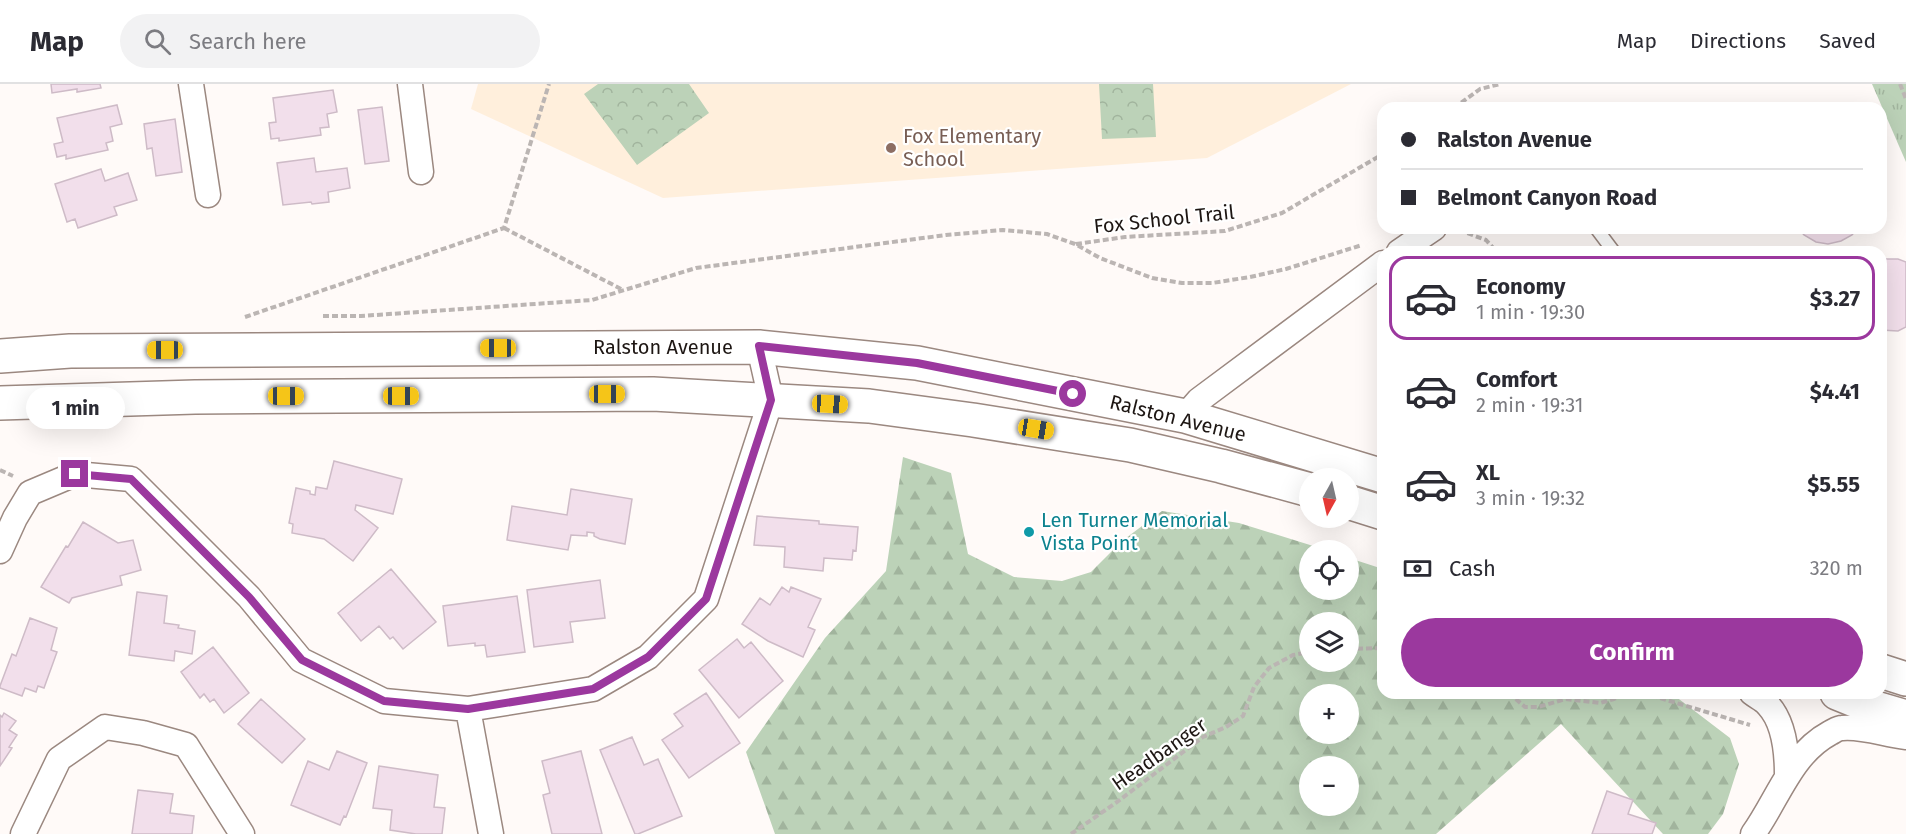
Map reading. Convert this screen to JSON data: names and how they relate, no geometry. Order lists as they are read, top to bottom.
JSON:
{
  "streets": {
    "main road": ["Ralston Avenue"],
    "path": ["Fox School Trail", "Headbanger"]
  },
  "places": ["Fox Elementary School", "Len Turner Memorial Vista Point"],
  "north": "bottom",
  "page": {
    "header": "Map",
    "search": "Search here",
    "nav": ["Map", "Directions", "Saved"],
    "banner": ["Ralston Avenue", "Belmont Canyon Road"],
    "list": [
      {
        "name": "Economy",
        "note": "1 min · 19:30",
        "value": "$3.27"
      },
      {
        "name": "Comfort",
        "note": "2 min · 19:31",
        "value": "$4.41"
      },
      {
        "name": "XL",
        "note": "3 min · 19:32",
        "value": "$5.55"
      }
    ],
    "bubble": "1 min",
    "map_buttons": ["+", "−"],
    "pay": ["Cash", "320 m"],
    "buttons": "Confirm"
  }
}
